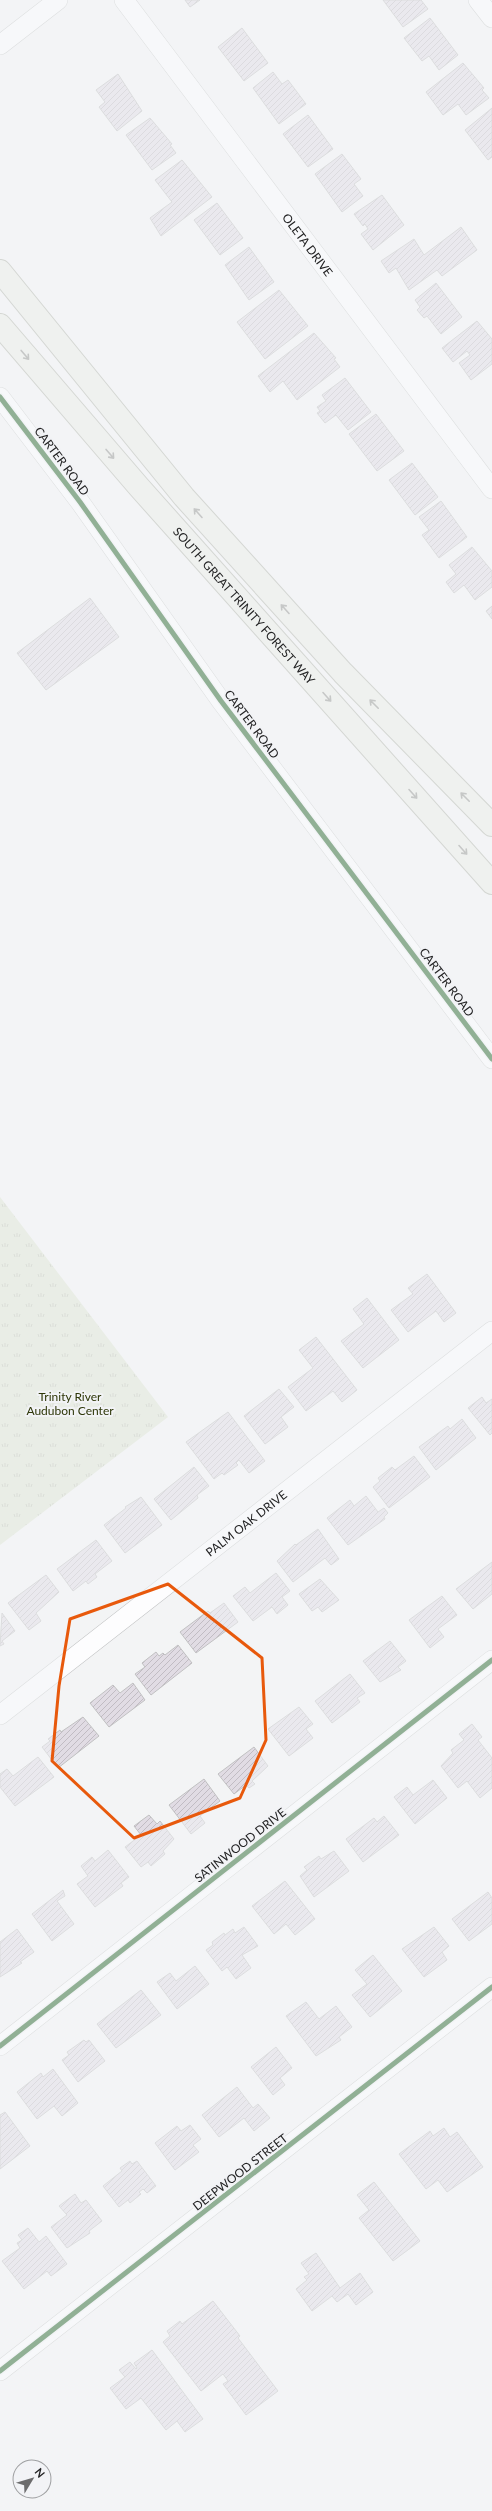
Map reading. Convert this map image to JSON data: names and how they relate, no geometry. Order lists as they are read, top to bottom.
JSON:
{
  "streets": {
    "main road": ["SOUTH GREAT TRINITY FOREST WAY"],
    "street": [
      "OLETA DRIVE",
      "CARTER ROAD",
      "PALM OAK DRIVE",
      "SATINWOOD DRIVE",
      "DEEPWOOD STREET"
    ]
  },
  "parks": ["Trinity River Audubon Center"],
  "north": "top right"
}
